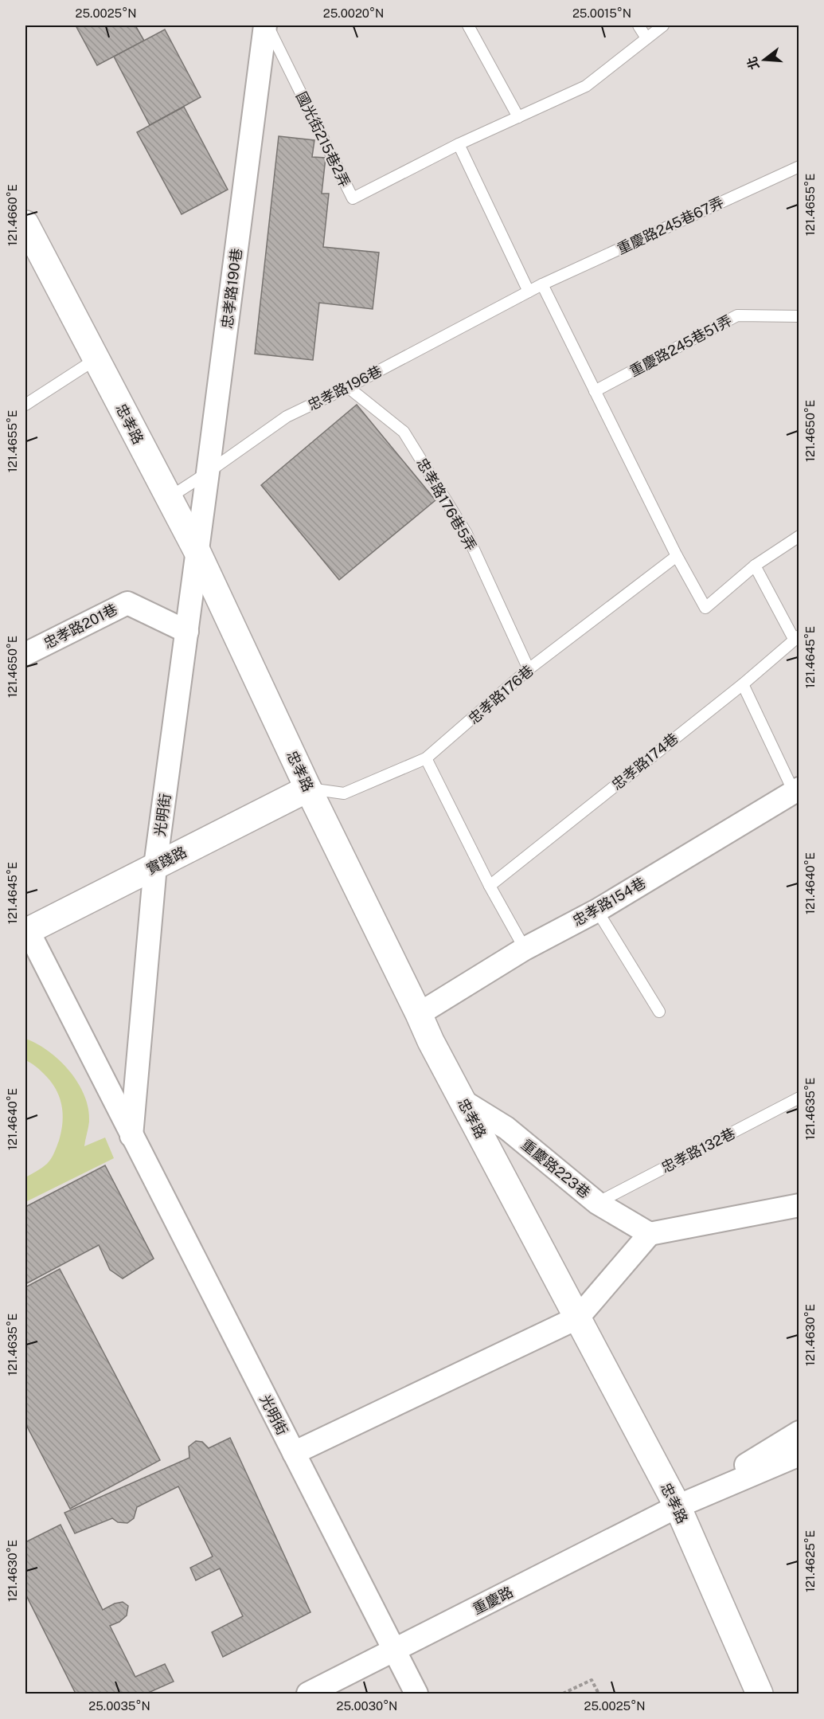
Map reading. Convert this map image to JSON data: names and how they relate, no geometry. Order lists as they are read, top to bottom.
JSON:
{
  "streets": {
    "street": [
      "忠孝路190巷",
      "忠孝路",
      "忠孝路201巷",
      "光明街",
      "實踐路",
      "忠孝路154巷",
      "重慶路223巷",
      "重慶路"
    ],
    "lane": [
      "國光街215巷2弄",
      "重慶路245巷67弄",
      "重慶路245巷51弄",
      "忠孝路196巷",
      "忠孝路176巷5弄",
      "忠孝路176巷",
      "忠孝路174巷",
      "忠孝路132巷"
    ]
  },
  "crossings": [
    ["國光街215巷2弄", "忠孝路190巷"],
    ["重慶路245巷67弄", "忠孝路196巷"],
    ["忠孝路190巷", "忠孝路196巷"],
    ["忠孝路190巷", "忠孝路"],
    ["忠孝路190巷", "光明街"],
    ["忠孝路196巷", "忠孝路"],
    ["忠孝路196巷", "忠孝路176巷5弄"],
    ["忠孝路", "忠孝路176巷"],
    ["忠孝路", "光明街"],
    ["忠孝路", "實踐路"],
    ["忠孝路", "忠孝路154巷"],
    ["忠孝路", "重慶路223巷"],
    ["忠孝路", "重慶路"],
    ["忠孝路176巷5弄", "忠孝路176巷"],
    ["忠孝路201巷", "光明街"],
    ["忠孝路176巷", "實踐路"],
    ["光明街", "實踐路"],
    ["光明街", "重慶路"],
    ["忠孝路132巷", "重慶路223巷"]
  ],
  "north": "left",
  "coordinates": [
    "25.0025°N",
    "25.0020°N",
    "25.0015°N",
    "121.4655°E",
    "121.4660°E",
    "121.4650°E",
    "121.4645°E",
    "121.4640°E",
    "121.4635°E",
    "121.4630°E",
    "121.4625°E",
    "25.0035°N",
    "25.0030°N"
  ]
}
